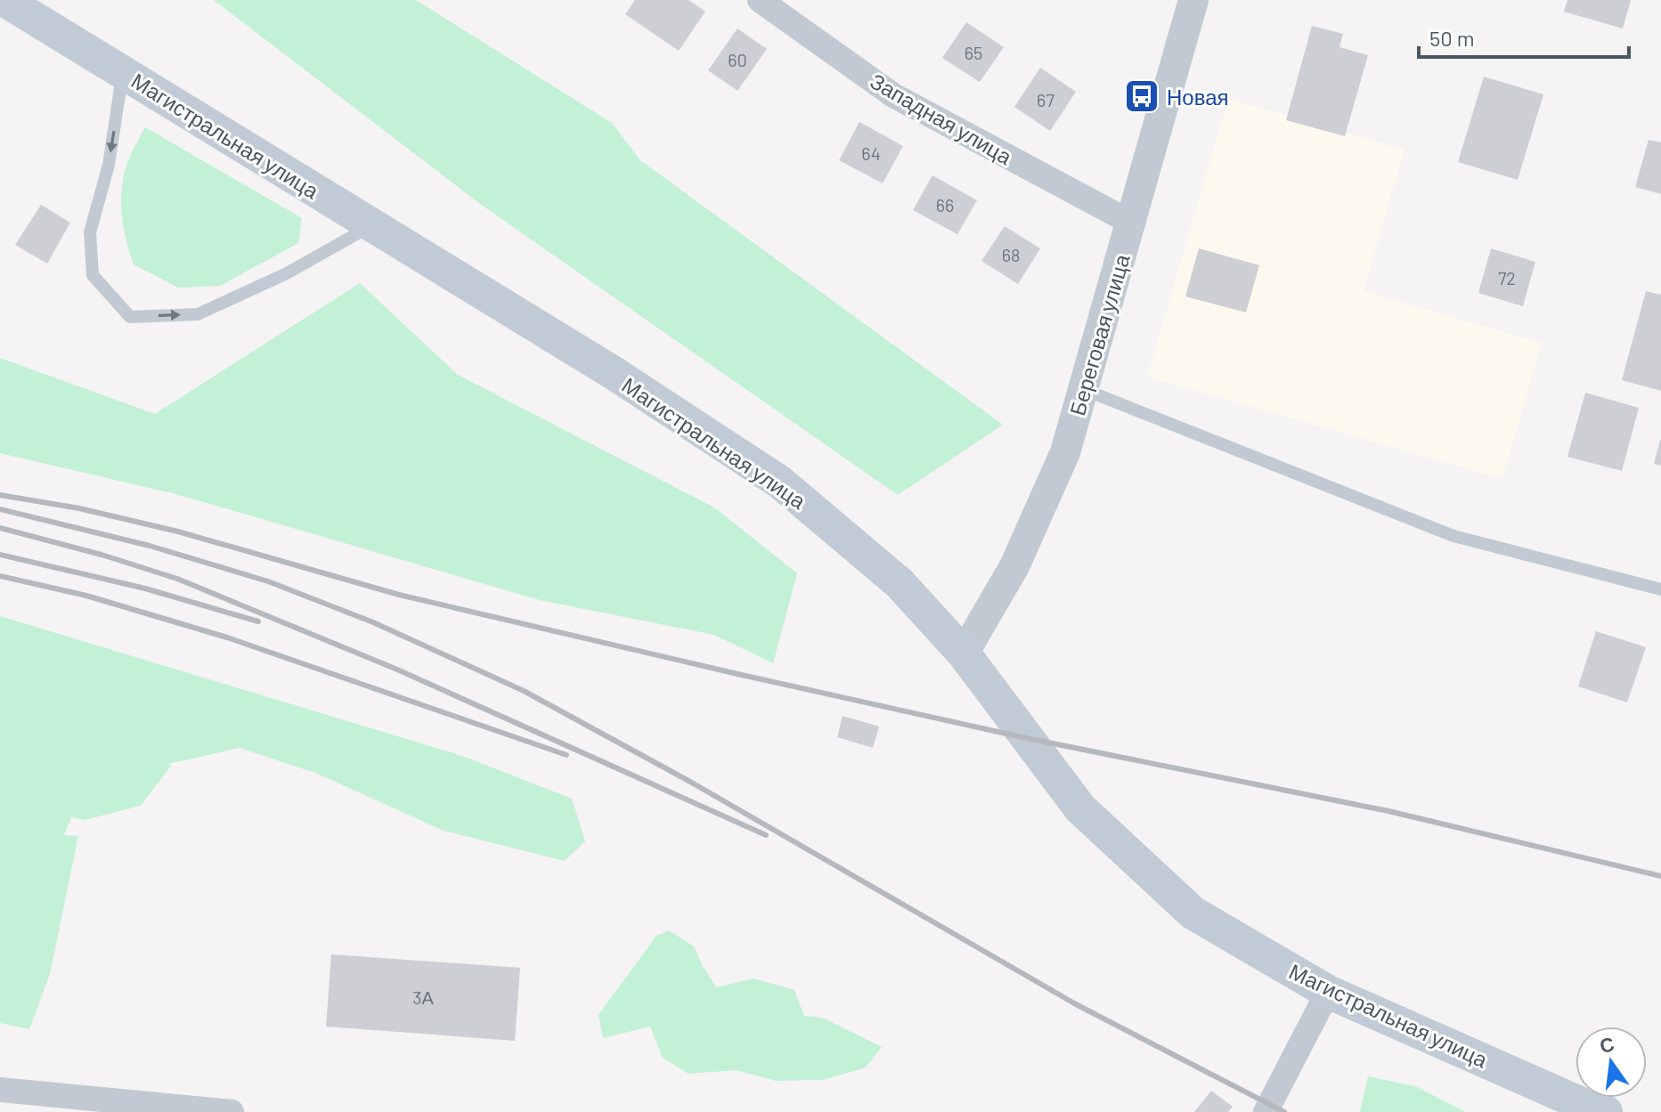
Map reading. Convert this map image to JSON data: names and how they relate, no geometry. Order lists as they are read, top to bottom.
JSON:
{
  "streets": {
    "main road": ["Магистральная улица"],
    "street": ["Западная улица", "Береговая улица"]
  },
  "crossings": [
    ["Западная улица", "Береговая улица"],
    ["Магистральная улица", "Береговая улица"]
  ],
  "places": {
    "bus stop": ["Новая"]
  },
  "house_numbers": [
    "65",
    "60",
    "67",
    "64",
    "66",
    "68",
    "72",
    "3А"
  ],
  "scale_bar": "50 m",
  "north": "top"
}
